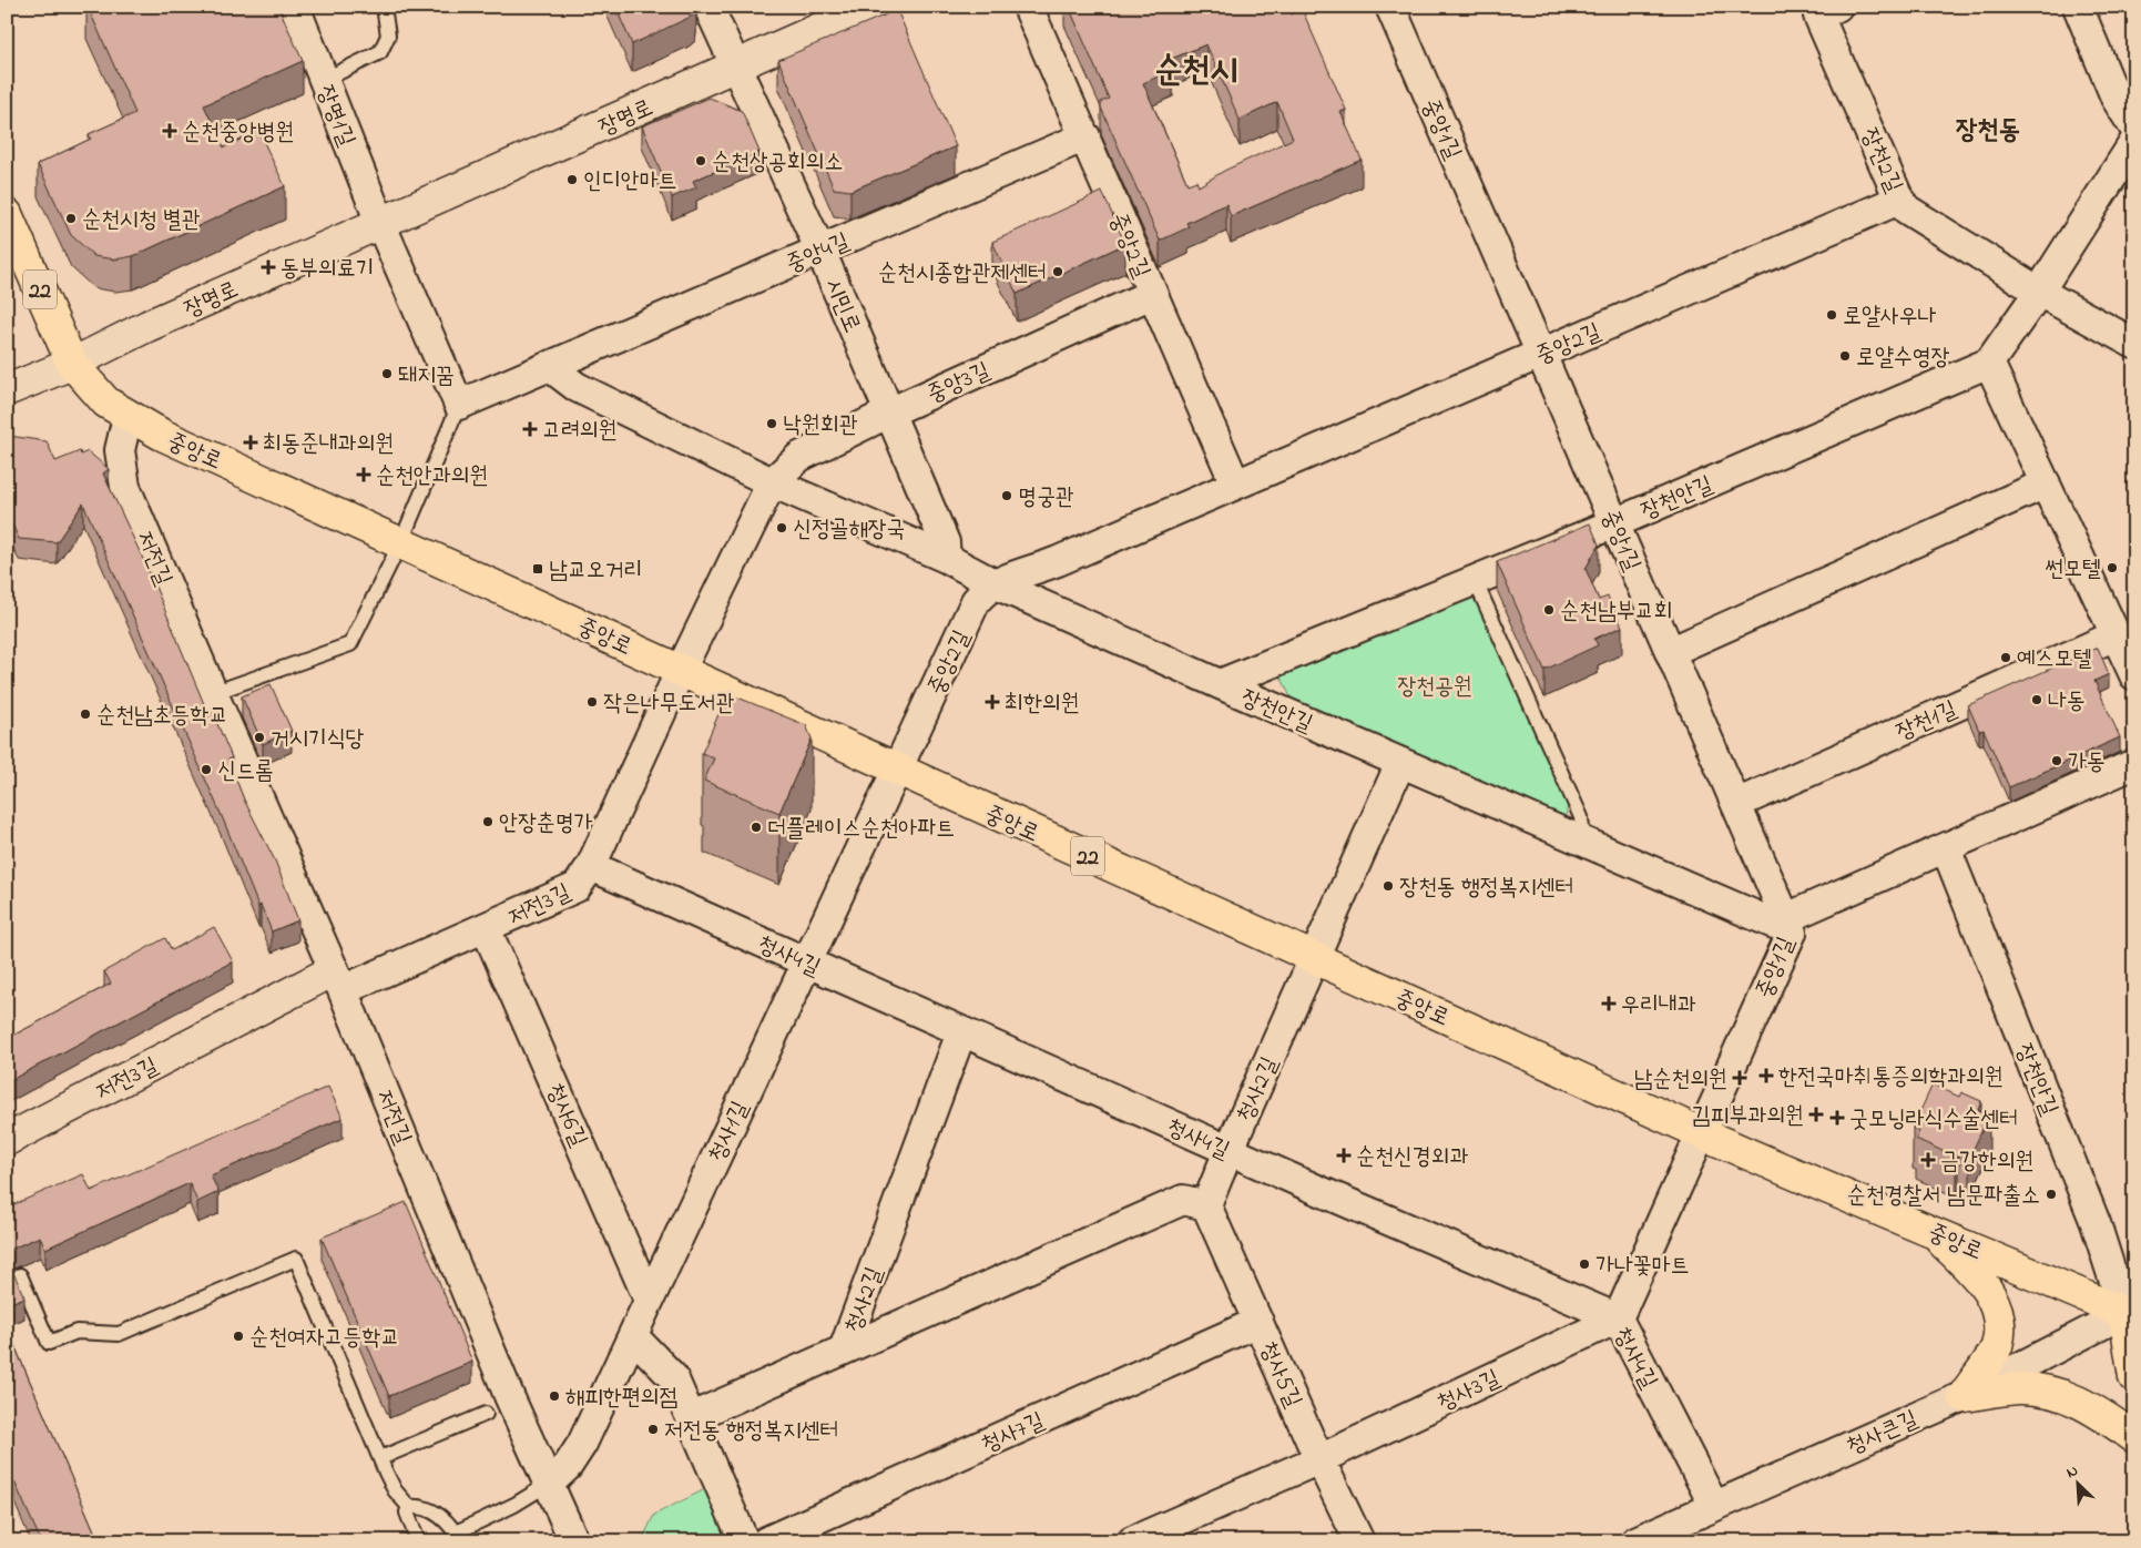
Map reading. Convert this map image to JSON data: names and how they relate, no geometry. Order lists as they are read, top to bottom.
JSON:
{
  "streets": {
    "main road": ["22", "중앙로"],
    "street": [
      "장명1길",
      "장명로",
      "중앙1길",
      "장천2길",
      "중앙2길",
      "중앙4길",
      "시민로",
      "중앙3길",
      "장천안길",
      "저전길",
      "장천1길",
      "저전3길",
      "청사4길",
      "청사2길",
      "청사6길",
      "청사1길",
      "청사5길",
      "청사3길",
      "청사7길",
      "청사큰길"
    ]
  },
  "crossings": [
    ["장명1길", "장명로"],
    ["장명로", "시민로"],
    ["장명로", "중앙로"],
    ["중앙1길", "중앙2길"],
    ["중앙1길", "중앙로"],
    ["중앙1길", "장천안길"],
    ["중앙1길", "장천1길"],
    ["장천2길", "중앙2길"],
    ["중앙2길", "중앙4길"],
    ["중앙2길", "중앙3길"],
    ["중앙2길", "중앙로"],
    ["중앙2길", "장천안길"],
    ["중앙2길", "청사1길"],
    ["중앙4길", "시민로"],
    ["시민로", "중앙3길"],
    ["중앙3길", "중앙로"],
    ["중앙3길", "저전3길"],
    ["중앙로", "장천안길"],
    ["중앙로", "저전길"],
    ["중앙로", "저전3길"],
    ["중앙로", "청사2길"],
    ["중앙로", "청사1길"],
    ["중앙로", "청사큰길"],
    ["장천안길", "청사2길"],
    ["장천안길", "청사큰길"],
    ["저전길", "저전3길"],
    ["저전길", "청사1길"],
    ["저전3길", "청사4길"],
    ["저전3길", "청사6길"],
    ["청사4길", "청사2길"],
    ["청사4길", "청사1길"],
    ["청사4길", "청사3길"],
    ["청사4길", "청사큰길"],
    ["청사2길", "청사5길"],
    ["청사6길", "청사1길"],
    ["청사5길", "청사3길"],
    ["청사5길", "청사7길"]
  ],
  "districts": ["순천시", "장천동"],
  "parks": ["장천공원"],
  "places": {
    "health": [
      "순천중앙병원",
      "동부의료기",
      "고려의원",
      "최동준내과의원",
      "순천안과의원",
      "최한의원",
      "우리내과",
      "한전국마취통증의학과의원",
      "남순천의원",
      "김피부과의원",
      "굿모닝라식수술센터",
      "순천신경외과",
      "금강한의원"
    ],
    "other": [
      "순천상공회의소",
      "인디안마트",
      "순천시청 별관",
      "순천시종합관제센터",
      "로얄사우나",
      "로얄수영장",
      "돼지꿈",
      "낙원회관",
      "명궁관",
      "신정골해장국",
      "썬모텔",
      "순천남부교회",
      "예스모텔",
      "나동",
      "작은나무도서관",
      "순천남초등학교",
      "거시기식당",
      "가동",
      "신드롬",
      "안장춘명가",
      "더플레이스순천아파트",
      "장천동 행정복지센터",
      "순천경찰서 남문파출소",
      "가나꽃마트",
      "순천여자고등학교",
      "해피한편의점",
      "저전동 행정복지센터"
    ],
    "transit": ["남교오거리"]
  },
  "north": "top left"
}
